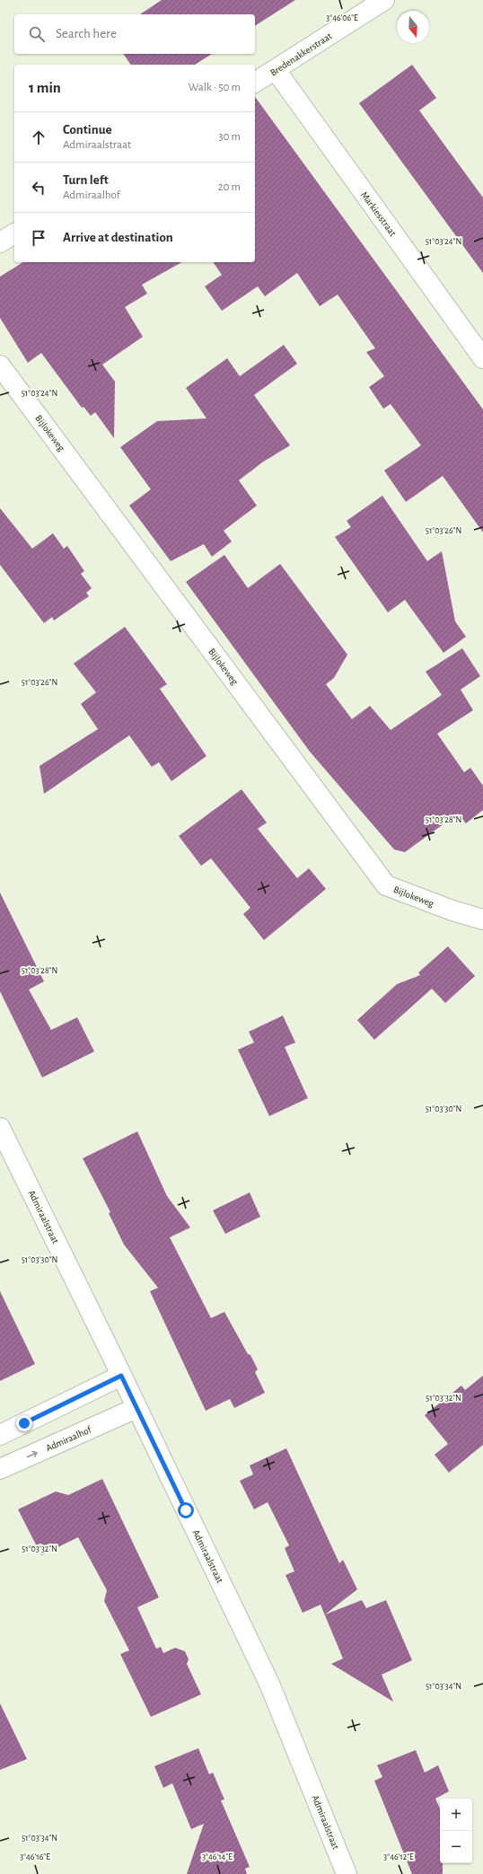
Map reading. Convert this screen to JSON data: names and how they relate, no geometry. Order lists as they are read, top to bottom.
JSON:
{
  "streets": {
    "street": [
      "Bredenakkerstraat",
      "Markiesstraat",
      "Bijlokeweg",
      "Admiraalstraat",
      "Admiraalhof"
    ]
  },
  "crossings": [
    ["Bredenakkerstraat", "Markiesstraat"],
    ["Admiraalstraat", "Admiraalhof"]
  ],
  "north": "bottom",
  "page": {
    "search": "Search here",
    "heading": ["1 min", "Walk · 50 m"],
    "list": [
      ["Continue", "Admiraalstraat", "30 m"],
      ["Turn left", "Admiraalhof", "20 m"],
      "Arrive at destination"
    ],
    "map_buttons": ["+", "−"]
  },
  "coordinates": [
    "3°46'06\"E",
    "51°03'24\"N",
    "51°03'26\"N",
    "51°03'28\"N",
    "51°03'30\"N",
    "51°03'32\"N",
    "51°03'34\"N",
    "3°46'16\"E",
    "3°46'14\"E",
    "3°46'12\"E"
  ]
}
